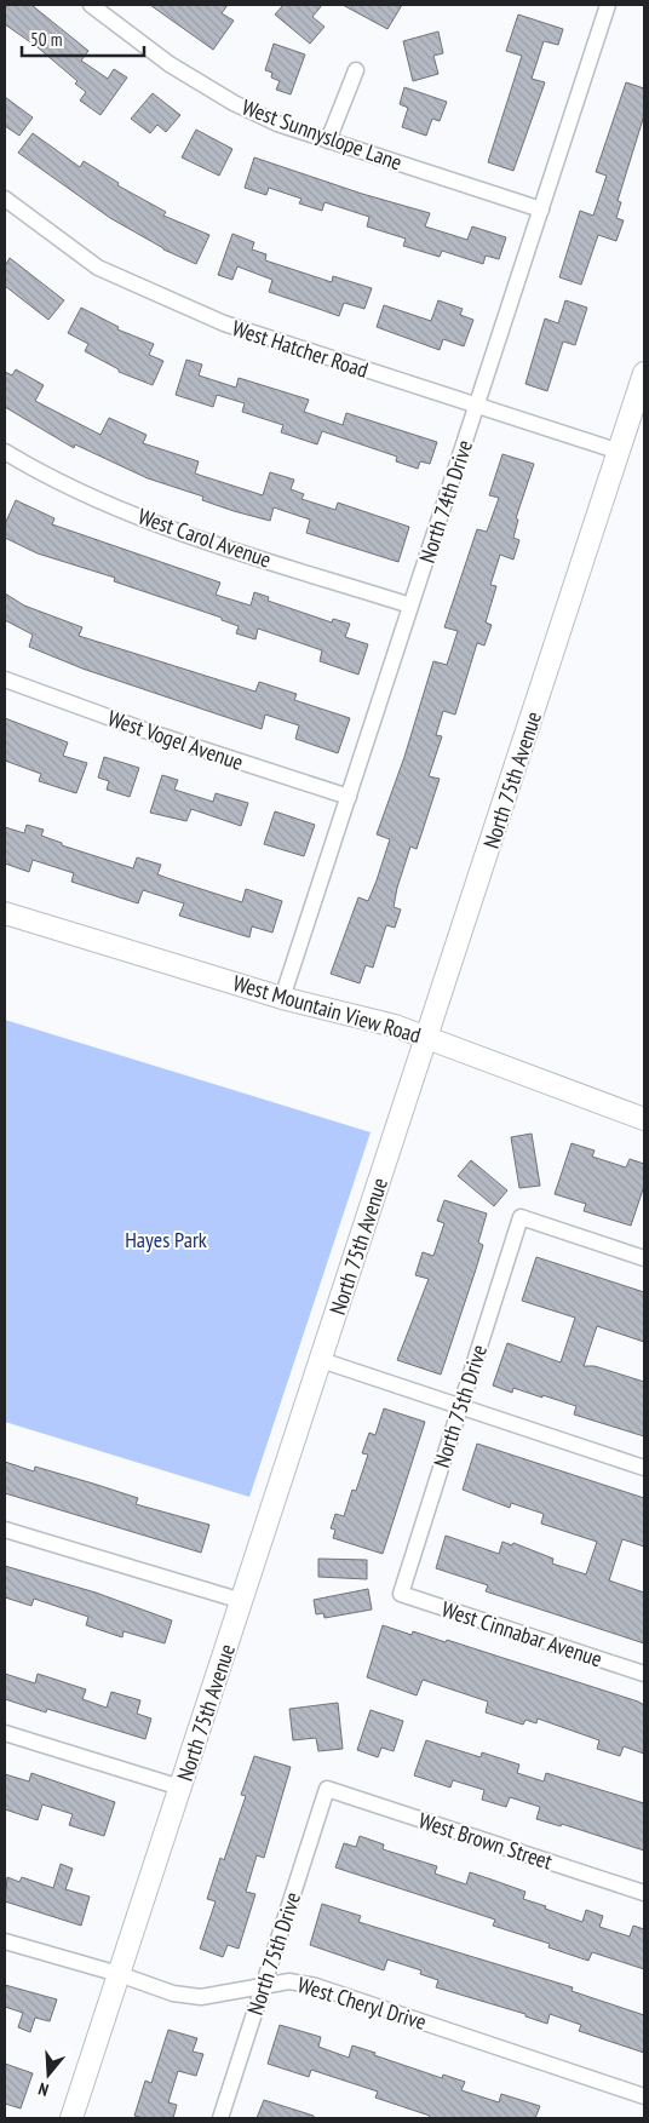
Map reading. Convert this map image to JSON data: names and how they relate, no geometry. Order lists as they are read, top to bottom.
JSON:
{
  "streets": {
    "main road": ["North 75th Avenue", "West Mountain View Road"],
    "street": [
      "West Sunnyslope Lane",
      "West Hatcher Road",
      "North 74th Drive",
      "West Carol Avenue",
      "West Vogel Avenue",
      "North 75th Drive",
      "West Cinnabar Avenue",
      "West Brown Street",
      "West Cheryl Drive"
    ]
  },
  "crossings": [
    ["West Sunnyslope Lane", "North 74th Drive"],
    ["West Hatcher Road", "North 74th Drive"],
    ["West Hatcher Road", "North 75th Avenue"],
    ["North 74th Drive", "West Carol Avenue"],
    ["North 74th Drive", "West Vogel Avenue"],
    ["North 74th Drive", "West Mountain View Road"],
    ["North 75th Avenue", "West Mountain View Road"],
    ["North 75th Avenue", "West Cheryl Drive"],
    ["North 75th Drive", "West Cinnabar Avenue"],
    ["North 75th Drive", "West Brown Street"],
    ["North 75th Drive", "West Cheryl Drive"]
  ],
  "parks": ["Hayes Park"],
  "scale_bar": "50 m",
  "north": "bottom"
}
